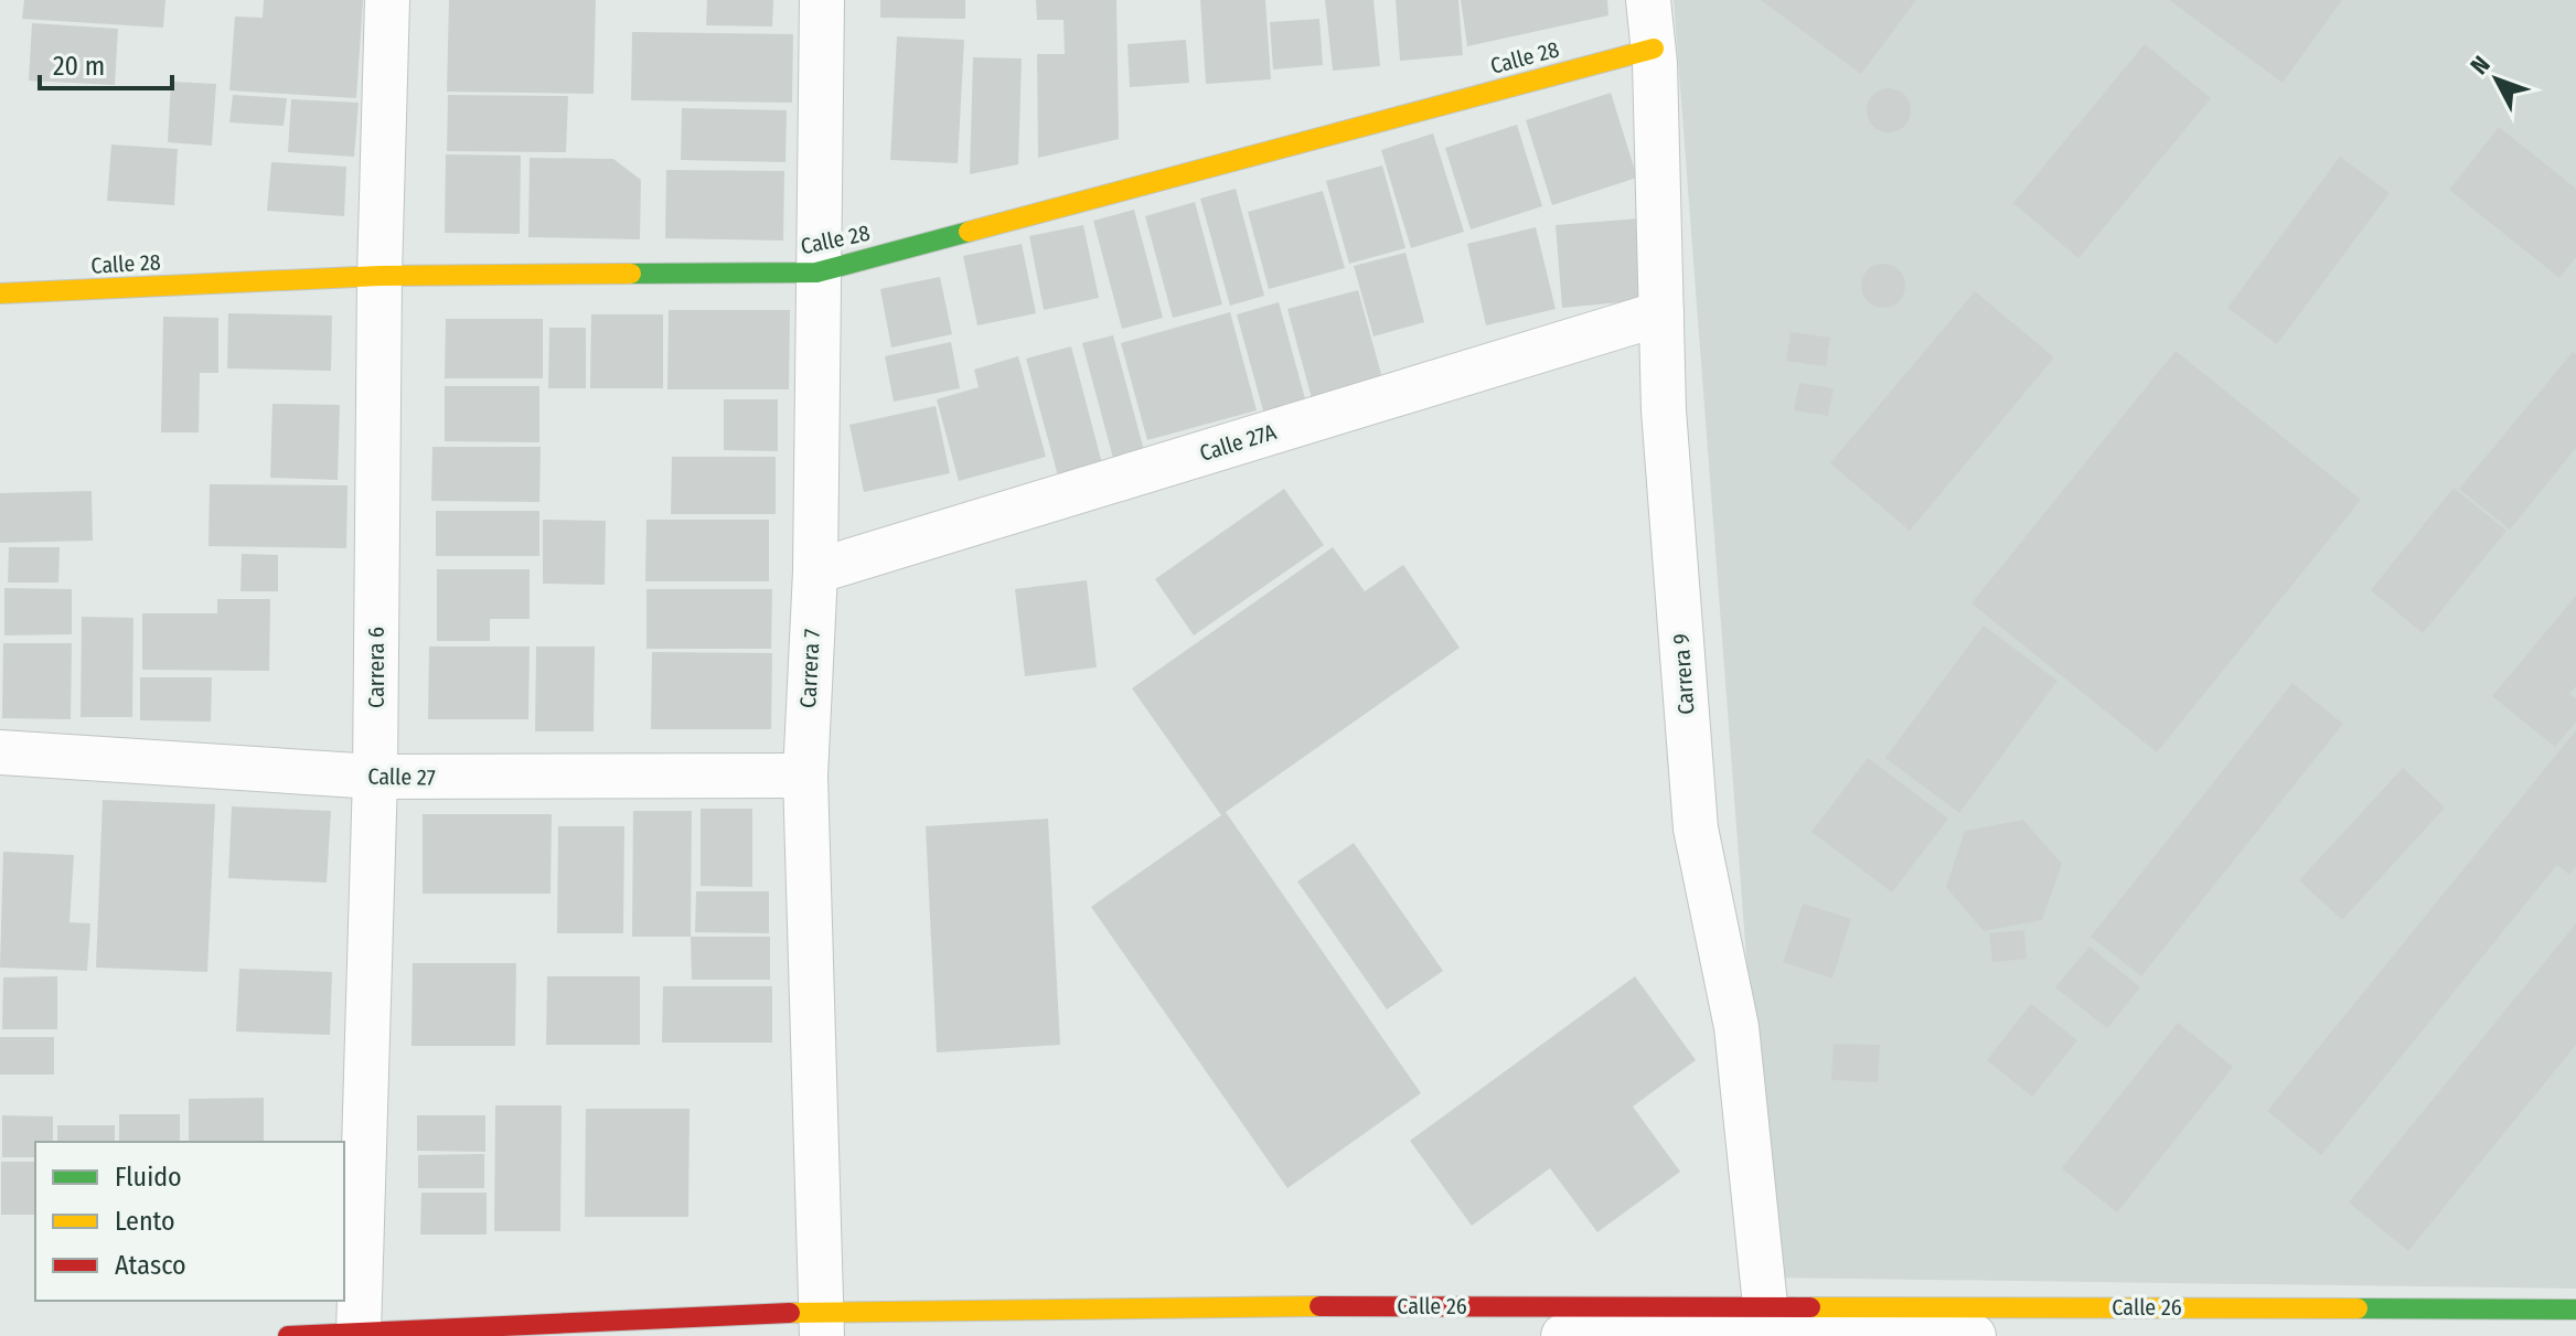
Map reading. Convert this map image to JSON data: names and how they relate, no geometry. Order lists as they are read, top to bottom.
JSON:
{
  "streets": {
    "street": [
      "Calle 28",
      "Calle 27A",
      "Carrera 6",
      "Carrera 7",
      "Carrera 9",
      "Calle 27",
      "Calle 26"
    ]
  },
  "crossings": [
    ["Calle 28", "Carrera 6"],
    ["Calle 28", "Carrera 7"],
    ["Calle 28", "Carrera 9"],
    ["Calle 27A", "Carrera 7"],
    ["Calle 27A", "Carrera 9"],
    ["Carrera 6", "Calle 27"],
    ["Carrera 6", "Calle 26"],
    ["Carrera 7", "Calle 27"],
    ["Carrera 7", "Calle 26"],
    ["Carrera 9", "Calle 26"]
  ],
  "legend": ["Fluido", "Lento", "Atasco"],
  "scale_bar": "20 m",
  "north": "top left"
}
